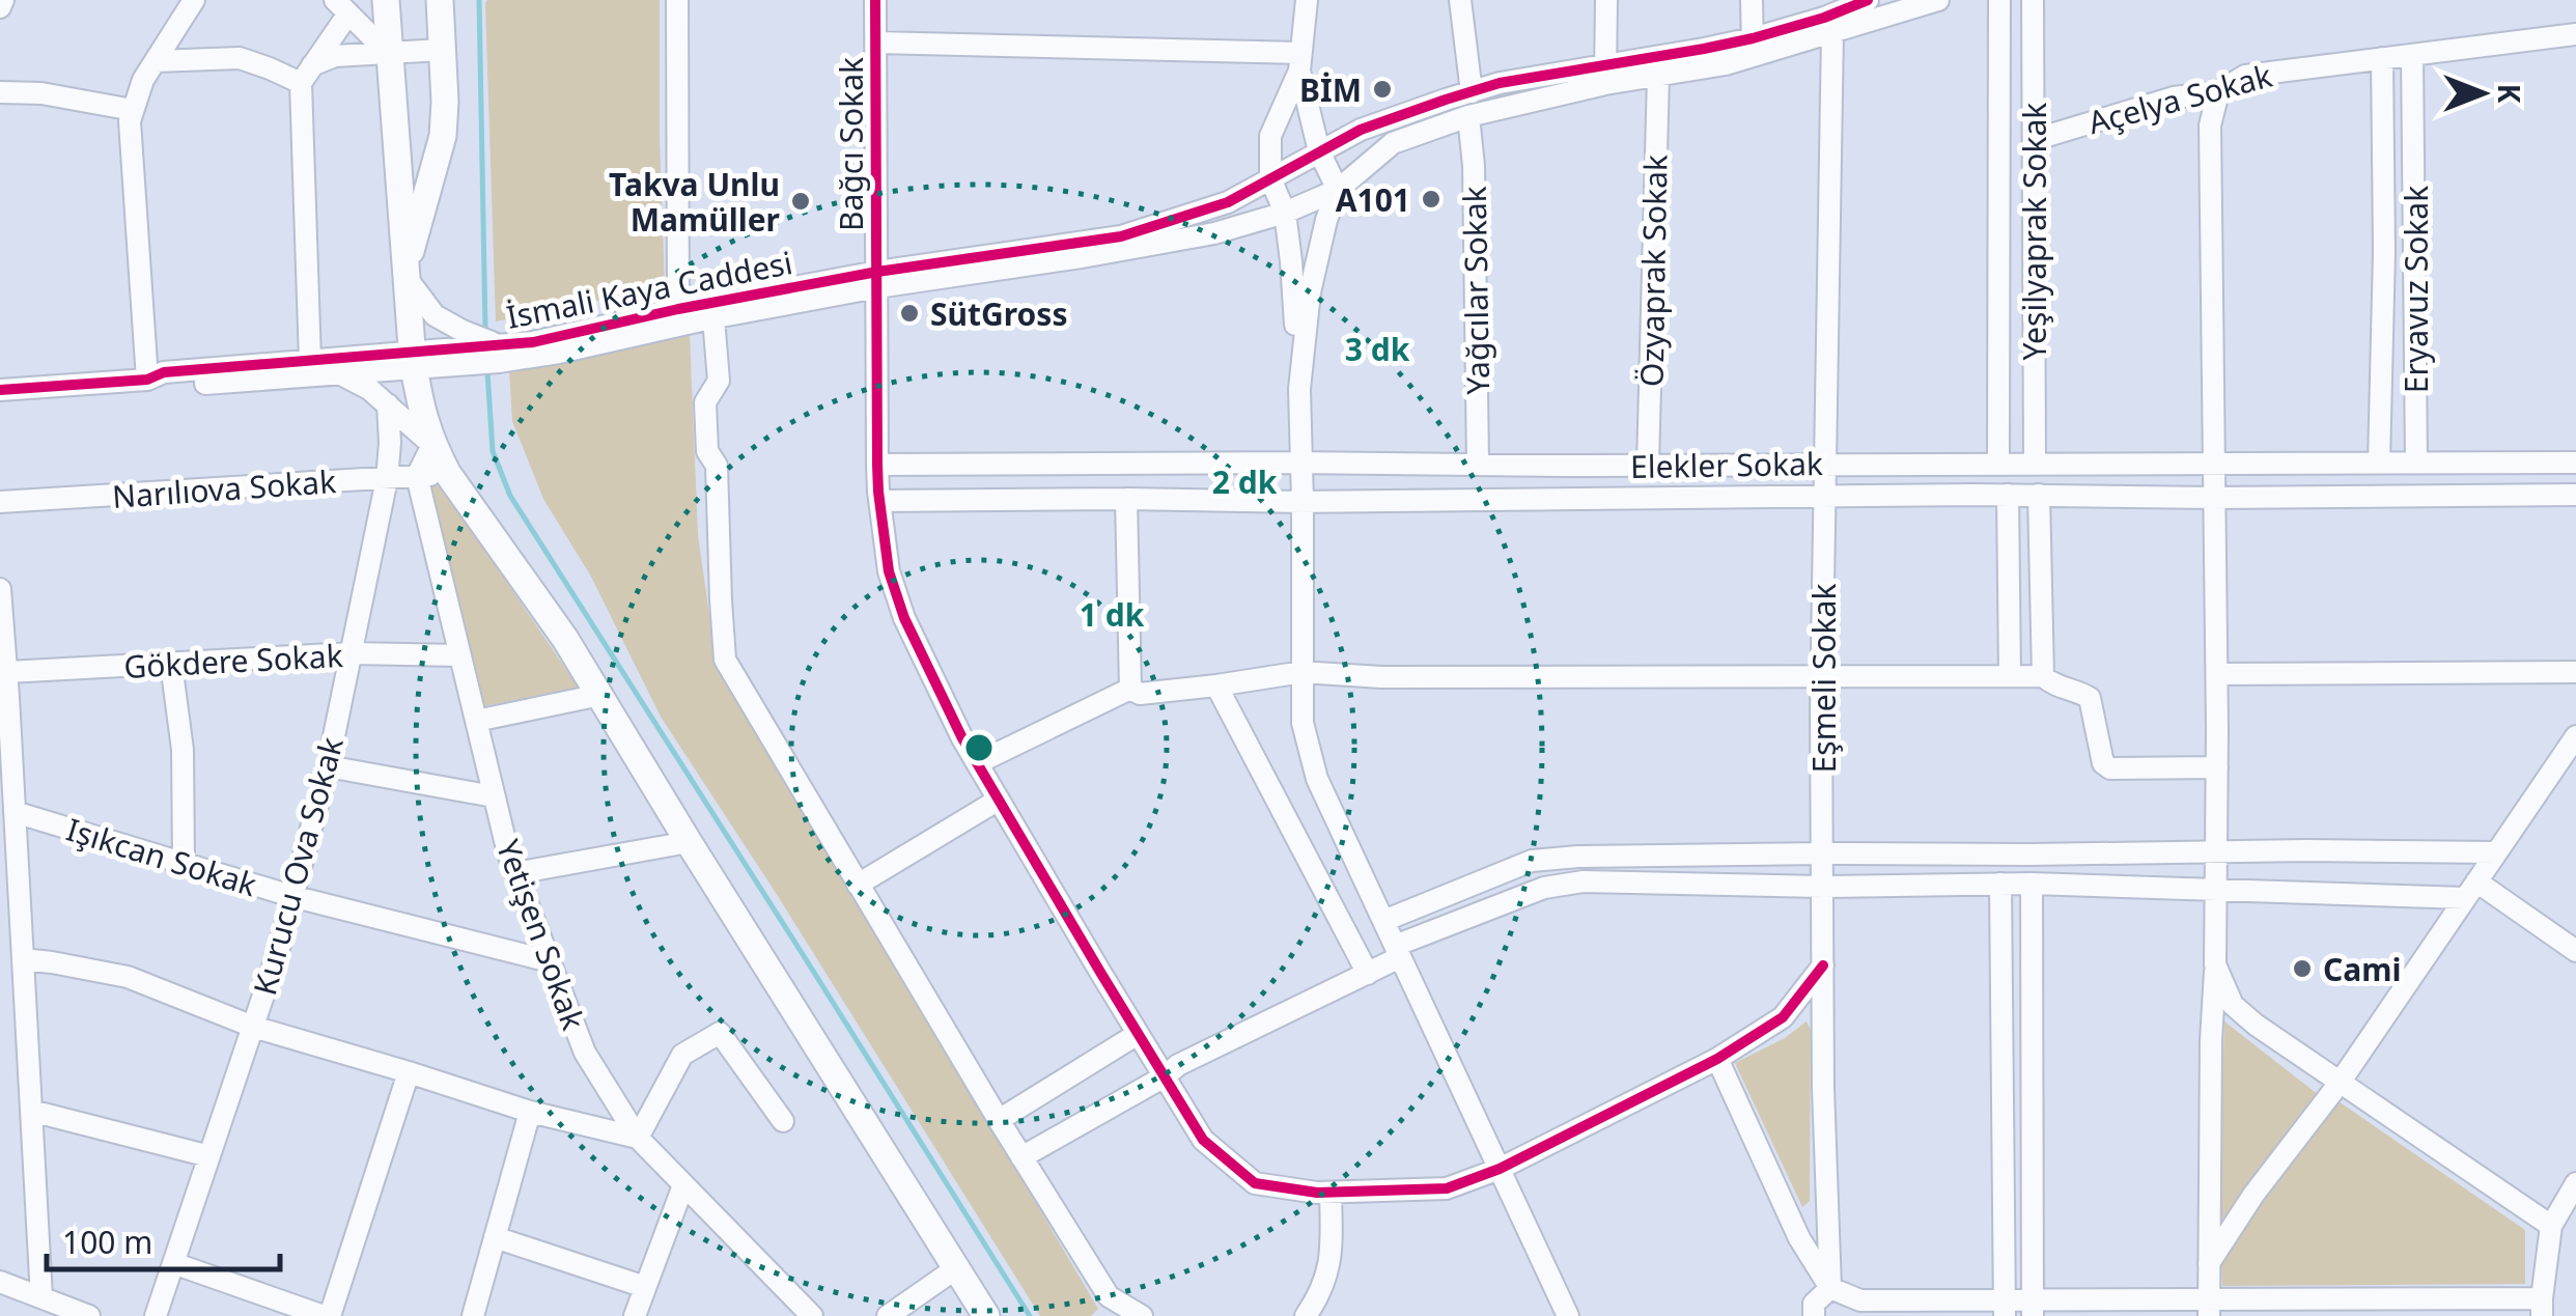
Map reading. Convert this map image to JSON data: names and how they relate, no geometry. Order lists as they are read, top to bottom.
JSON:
{
  "streets": {
    "street": [
      "Açelya Sokak",
      "Bağcı Sokak",
      "Yeşilyaprak Sokak",
      "Özyaprak Sokak",
      "İsmali Kaya Caddesi",
      "Eryavuz Sokak",
      "Yağcılar Sokak",
      "Elekler Sokak",
      "Narılıova Sokak",
      "Gökdere Sokak",
      "Eşmeli Sokak",
      "Işıkcan Sokak",
      "Kurucu Ova Sokak",
      "Yetişen Sokak"
    ]
  },
  "crossings": [
    ["Açelya Sokak", "Yeşilyaprak Sokak"],
    ["Açelya Sokak", "Eryavuz Sokak"],
    ["Bağcı Sokak", "İsmali Kaya Caddesi"],
    ["Bağcı Sokak", "Elekler Sokak"],
    ["Bağcı Sokak", "Eşmeli Sokak"],
    ["Yeşilyaprak Sokak", "Elekler Sokak"],
    ["Özyaprak Sokak", "İsmali Kaya Caddesi"],
    ["Özyaprak Sokak", "Elekler Sokak"],
    ["İsmali Kaya Caddesi", "Yağcılar Sokak"],
    ["İsmali Kaya Caddesi", "Eşmeli Sokak"],
    ["Eryavuz Sokak", "Elekler Sokak"],
    ["Yağcılar Sokak", "Elekler Sokak"],
    ["Elekler Sokak", "Eşmeli Sokak"],
    ["Narılıova Sokak", "Kurucu Ova Sokak"],
    ["Narılıova Sokak", "Yetişen Sokak"],
    ["Gökdere Sokak", "Kurucu Ova Sokak"],
    ["Gökdere Sokak", "Yetişen Sokak"],
    ["Işıkcan Sokak", "Kurucu Ova Sokak"],
    ["Işıkcan Sokak", "Yetişen Sokak"]
  ],
  "places": [
    "BİM",
    "A101",
    "Takva Unlu Mamüller",
    "SütGross",
    "Cami"
  ],
  "scale_bar": "100 m",
  "north": "right",
  "rings": ["3 dk", "2 dk", "1 dk"]
}
